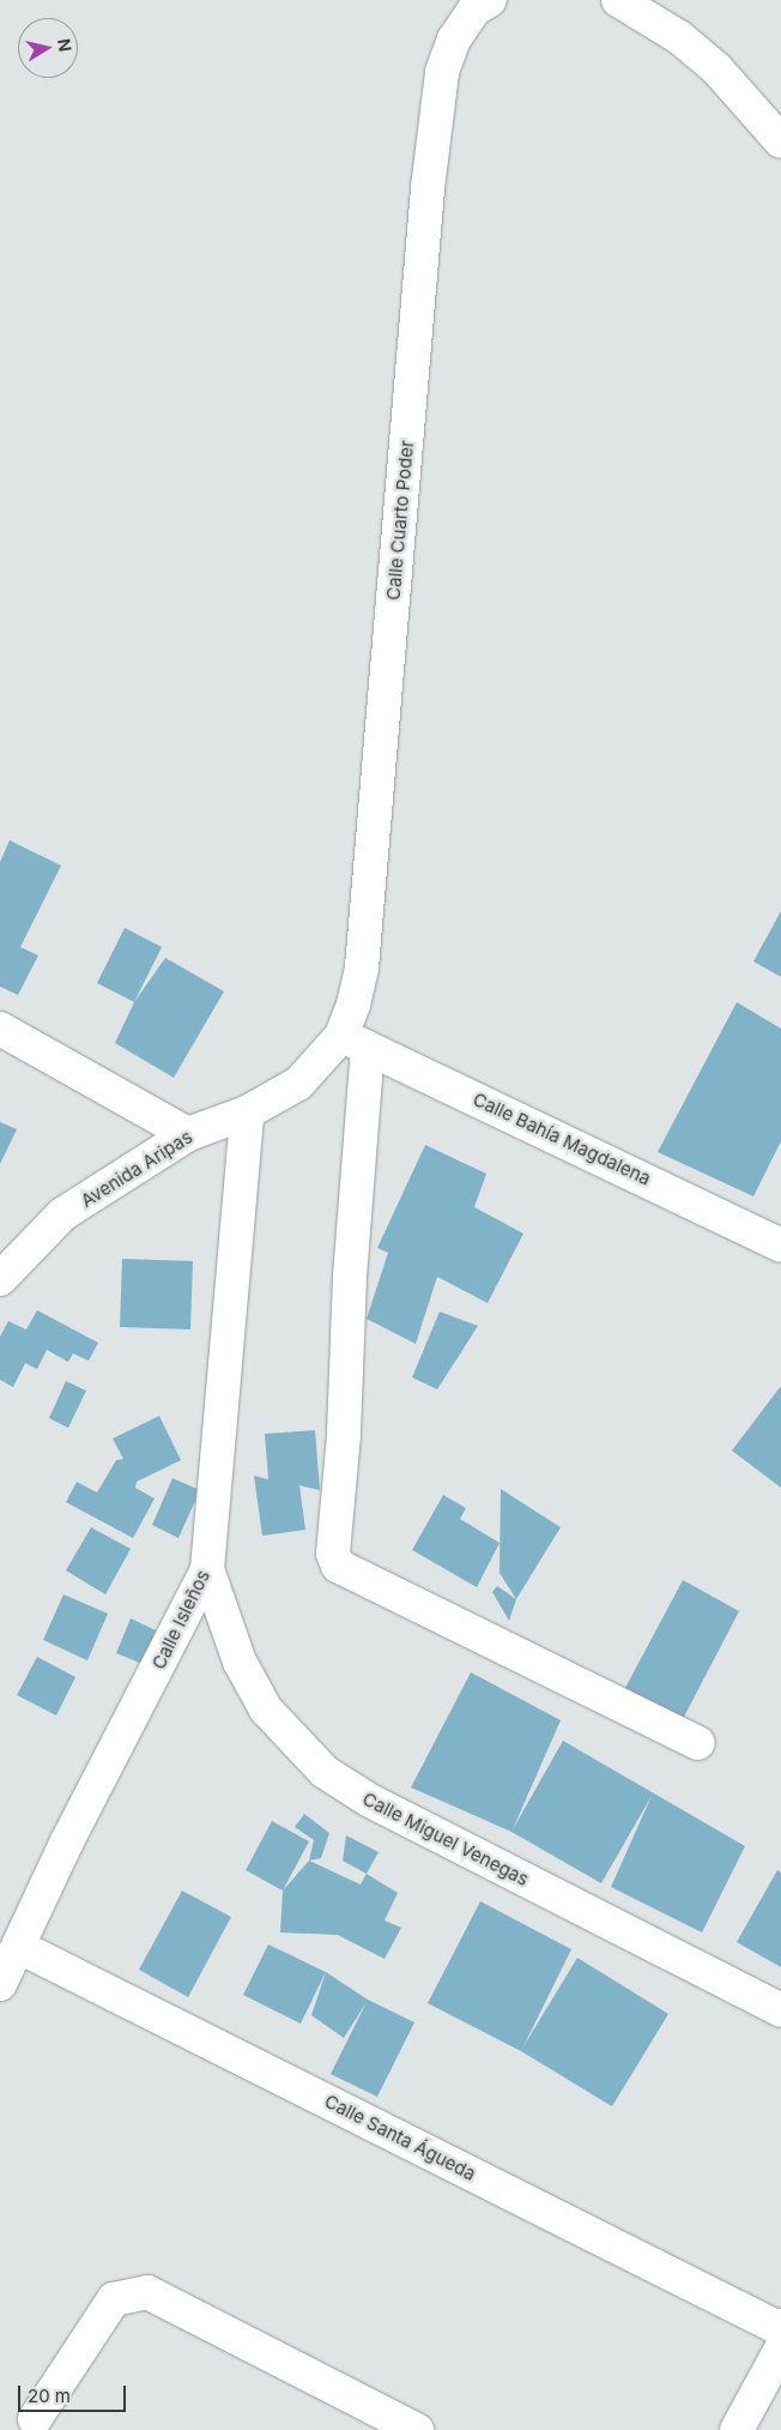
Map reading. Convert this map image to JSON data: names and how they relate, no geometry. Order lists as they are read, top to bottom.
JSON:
{
  "streets": {
    "street": [
      "Calle Cuarto Poder",
      "Calle Bahía Magdalena",
      "Avenida Aripas",
      "Calle Isleños",
      "Calle Miguel Venegas",
      "Calle Santa Águeda"
    ]
  },
  "crossings": [
    ["Calle Cuarto Poder", "Calle Bahía Magdalena"],
    ["Calle Cuarto Poder", "Avenida Aripas"],
    ["Calle Bahía Magdalena", "Avenida Aripas"],
    ["Avenida Aripas", "Calle Isleños"],
    ["Calle Isleños", "Calle Miguel Venegas"],
    ["Calle Isleños", "Calle Santa Águeda"]
  ],
  "scale_bar": "20 m",
  "north": "right"
}
